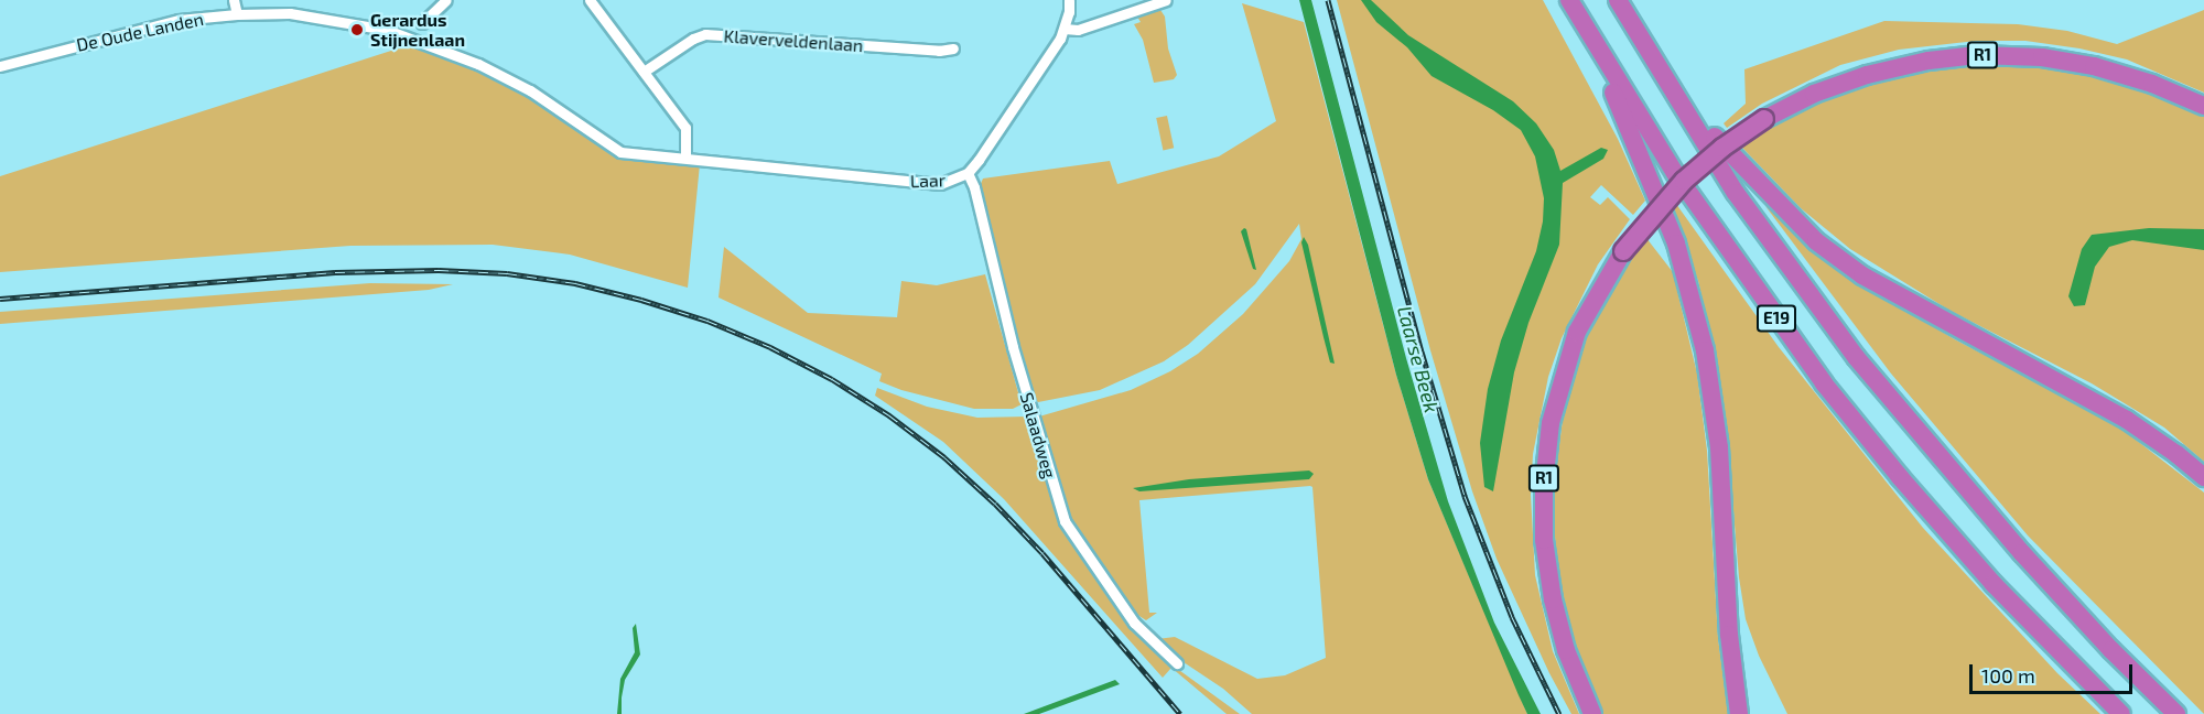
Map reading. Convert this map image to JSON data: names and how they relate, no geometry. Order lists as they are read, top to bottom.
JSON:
{
  "streets": {
    "highway": ["R1", "E19"],
    "street": [
      "De Oude Landen",
      "Klaverveldenlaan",
      "Laar",
      "Salaadweg"
    ]
  },
  "crossings": [
    ["De Oude Landen", "Laar"],
    ["Laar", "Salaadweg"]
  ],
  "water": ["Laarse Beek"],
  "places": ["Gerardus Stijnenlaan"],
  "scale_bar": "100 m"
}
